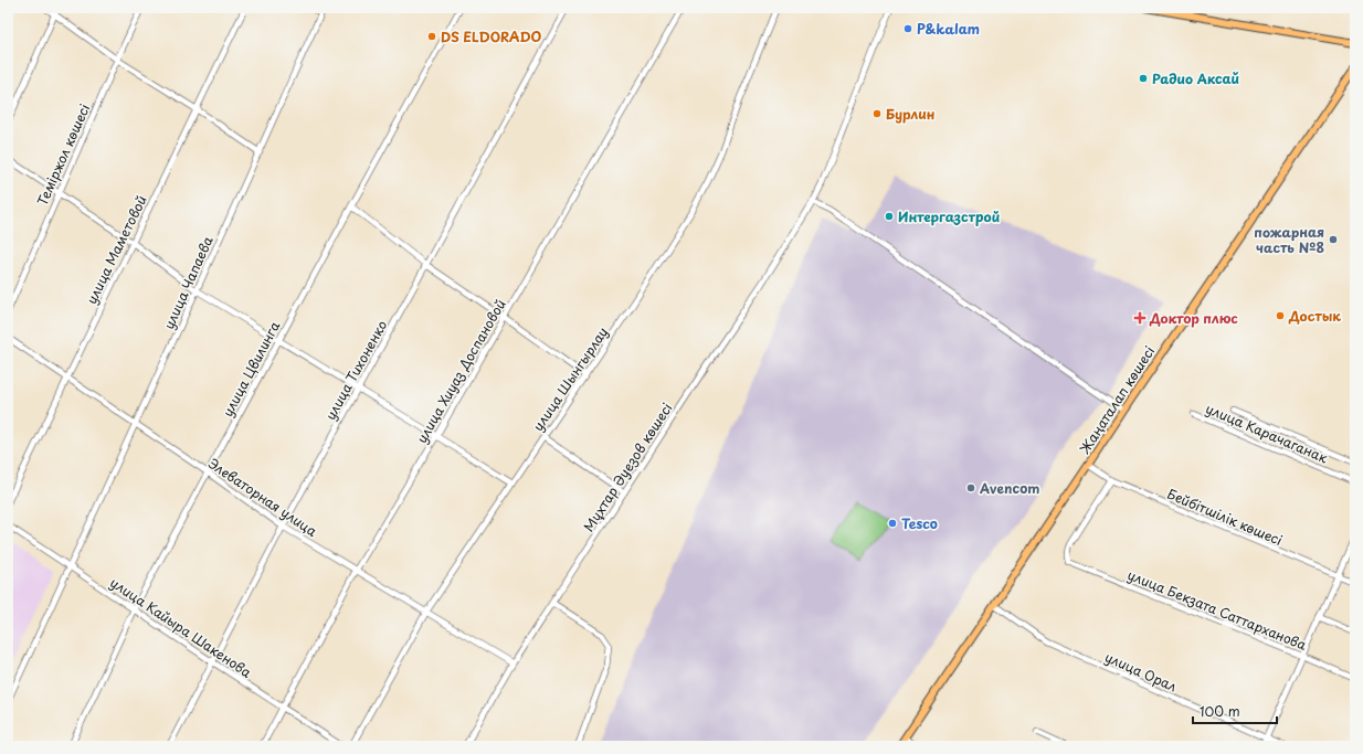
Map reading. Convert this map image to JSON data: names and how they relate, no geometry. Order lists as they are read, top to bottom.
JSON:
{
  "streets": {
    "main road": ["Жаңаталап көшесі"],
    "street": [
      "Теміржол көшесі",
      "улица Маметовой",
      "улица Чапаева",
      "улица Цвилинга",
      "улица Тихоненко",
      "улица Хиуаз Доспановой",
      "улица Шынгырлау",
      "улица Карачаганак",
      "Мұхтар Әуезов көшесі",
      "Элеваторная улица",
      "Бейбітшілік көшесі",
      "улица Бекзата Саттарханова",
      "улица Кайыра Шакенова",
      "улица Орал"
    ]
  },
  "crossings": [
    ["улица Маметовой", "Элеваторная улица"],
    ["улица Чапаева", "Элеваторная улица"],
    ["улица Чапаева", "улица Кайыра Шакенова"],
    ["улица Цвилинга", "Элеваторная улица"],
    ["улица Цвилинга", "улица Кайыра Шакенова"],
    ["улица Тихоненко", "Элеваторная улица"],
    ["улица Тихоненко", "улица Кайыра Шакенова"],
    ["улица Хиуаз Доспановой", "Элеваторная улица"],
    ["улица Хиуаз Доспановой", "улица Кайыра Шакенова"],
    ["улица Шынгырлау", "Элеваторная улица"],
    ["Жаңаталап көшесі", "Бейбітшілік көшесі"],
    ["Жаңаталап көшесі", "улица Орал"],
    ["Мұхтар Әуезов көшесі", "Элеваторная улица"],
    ["Бейбітшілік көшесі", "улица Бекзата Саттарханова"]
  ],
  "places": {
    "other": [
      "P&kalam",
      "DS ELDORADO",
      "Радио Аксай",
      "Бурлин",
      "Интергазстрой",
      "пожарная часть №8",
      "Достык",
      "Avencom",
      "Tesco"
    ],
    "health": ["Доктор плюс"]
  },
  "scale_bar": "100 m"
}
